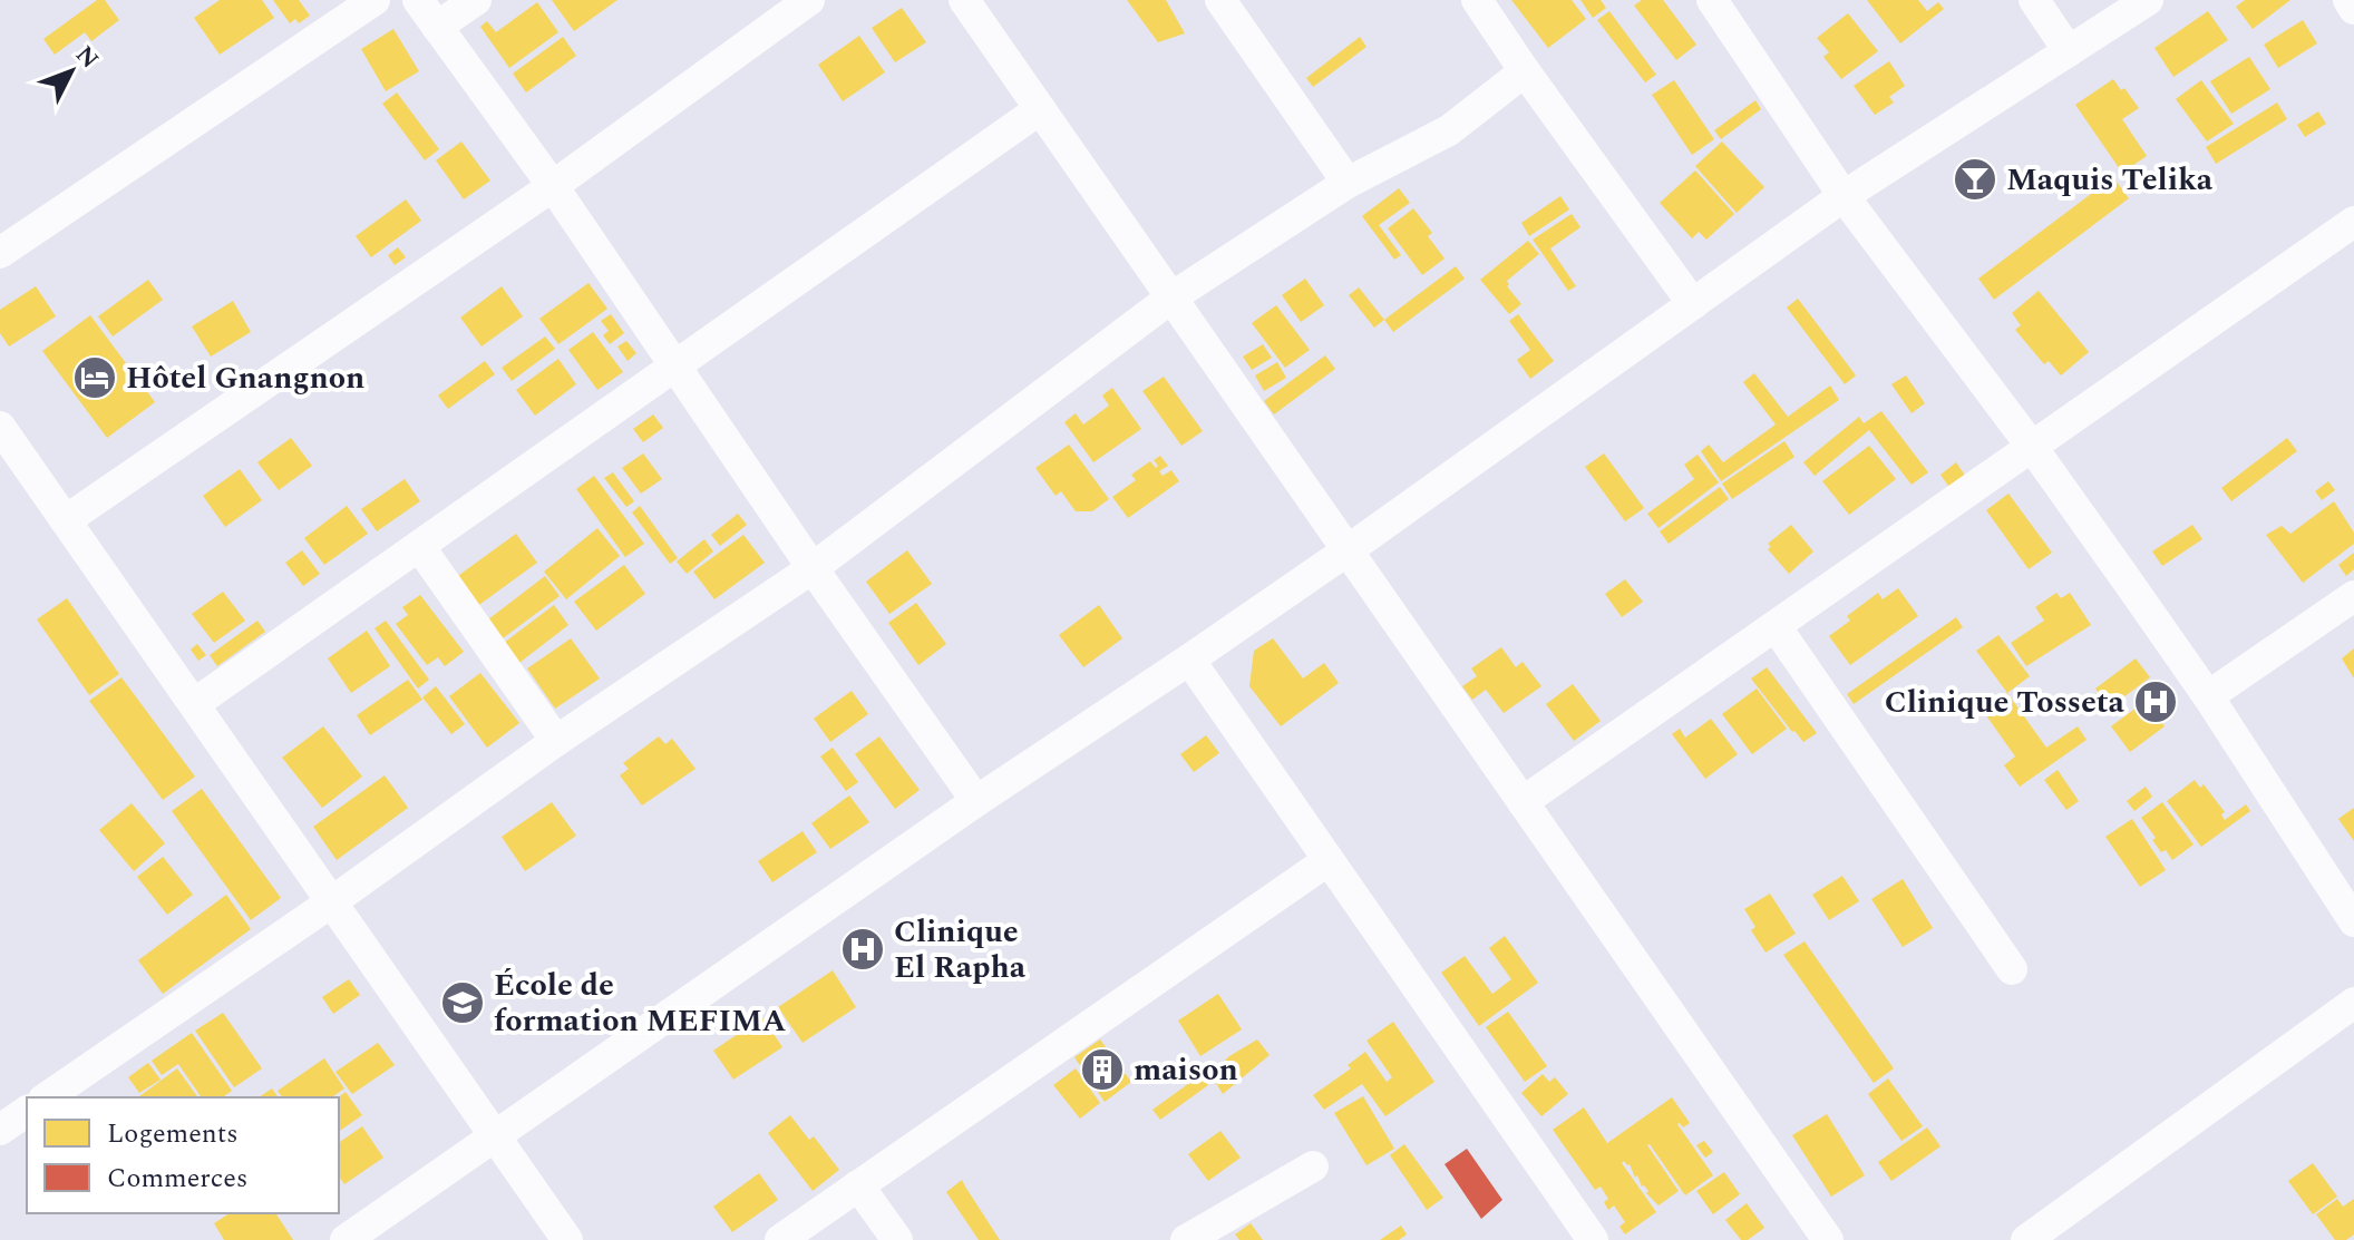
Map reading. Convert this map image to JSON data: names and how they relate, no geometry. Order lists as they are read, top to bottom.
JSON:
{
  "places": {
    "bar": ["Maquis Telika"],
    "hotel": ["Hôtel Gnangnon"],
    "hospital": ["Clinique Tosseta", "Clinique El Rapha"],
    "school or university": ["École de formation MEFIMA"],
    "building": ["maison"]
  },
  "legend": ["Logements", "Commerces"],
  "north": "top right"
}
